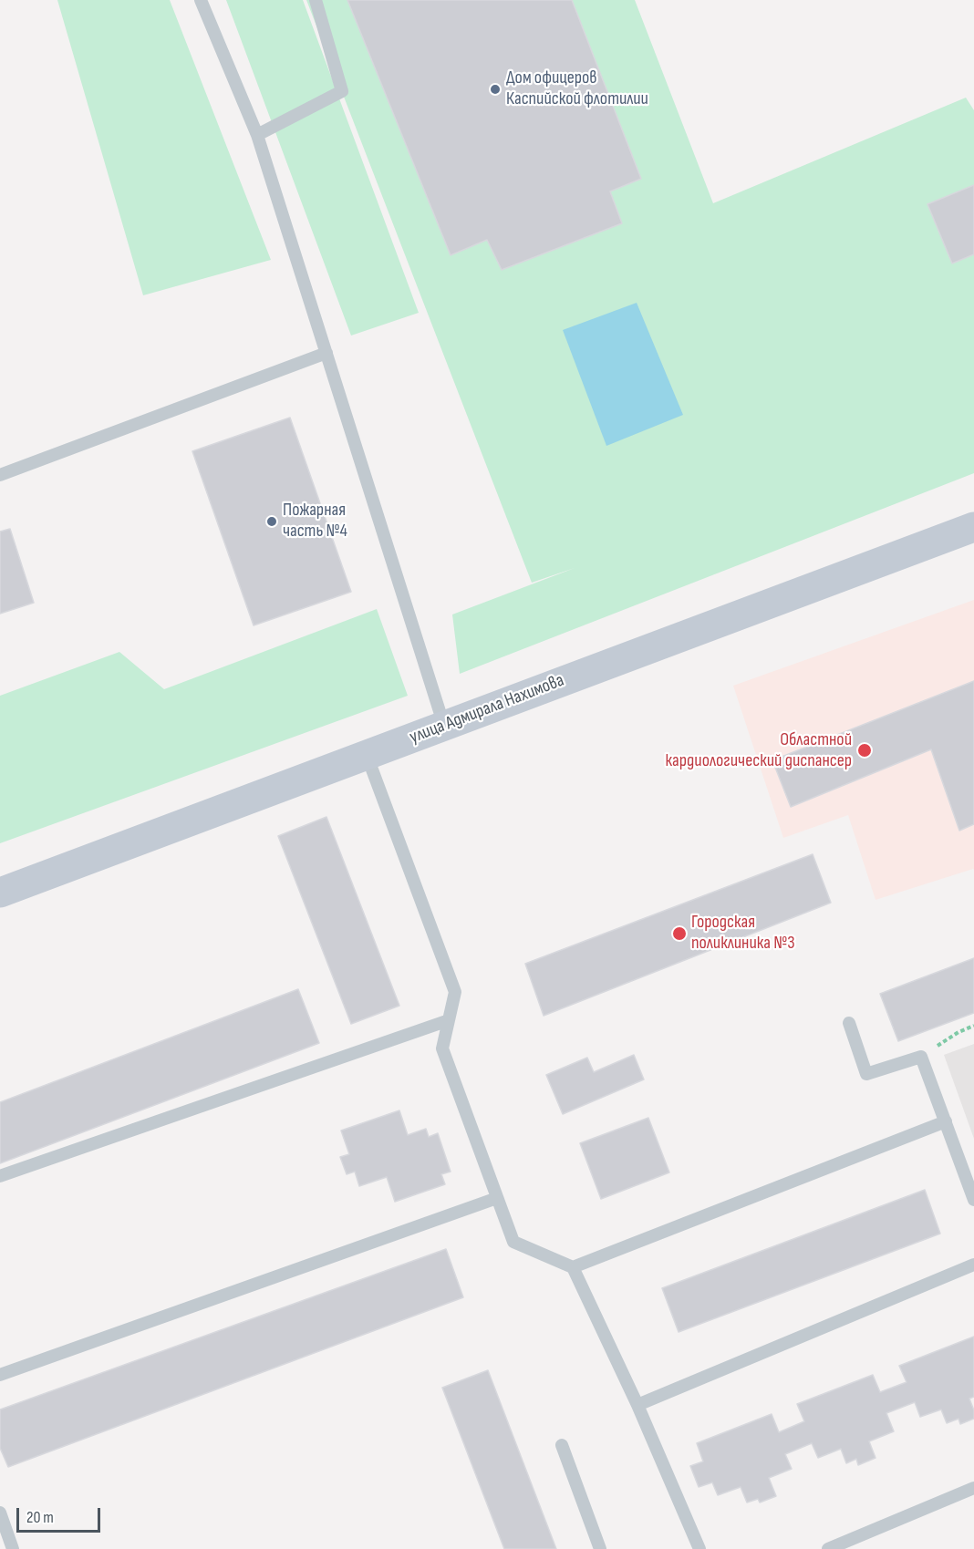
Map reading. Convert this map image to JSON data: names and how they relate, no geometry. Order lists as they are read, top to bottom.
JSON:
{
  "streets": {
    "main road": ["улица Адмирала Нахимова"]
  },
  "places": [
    "Дом офицеров Каспийской флотилии",
    "Пожарная часть №4",
    "Областной кардиологический диспансер",
    "Городская поликлиника №3"
  ],
  "scale_bar": "20 m"
}
